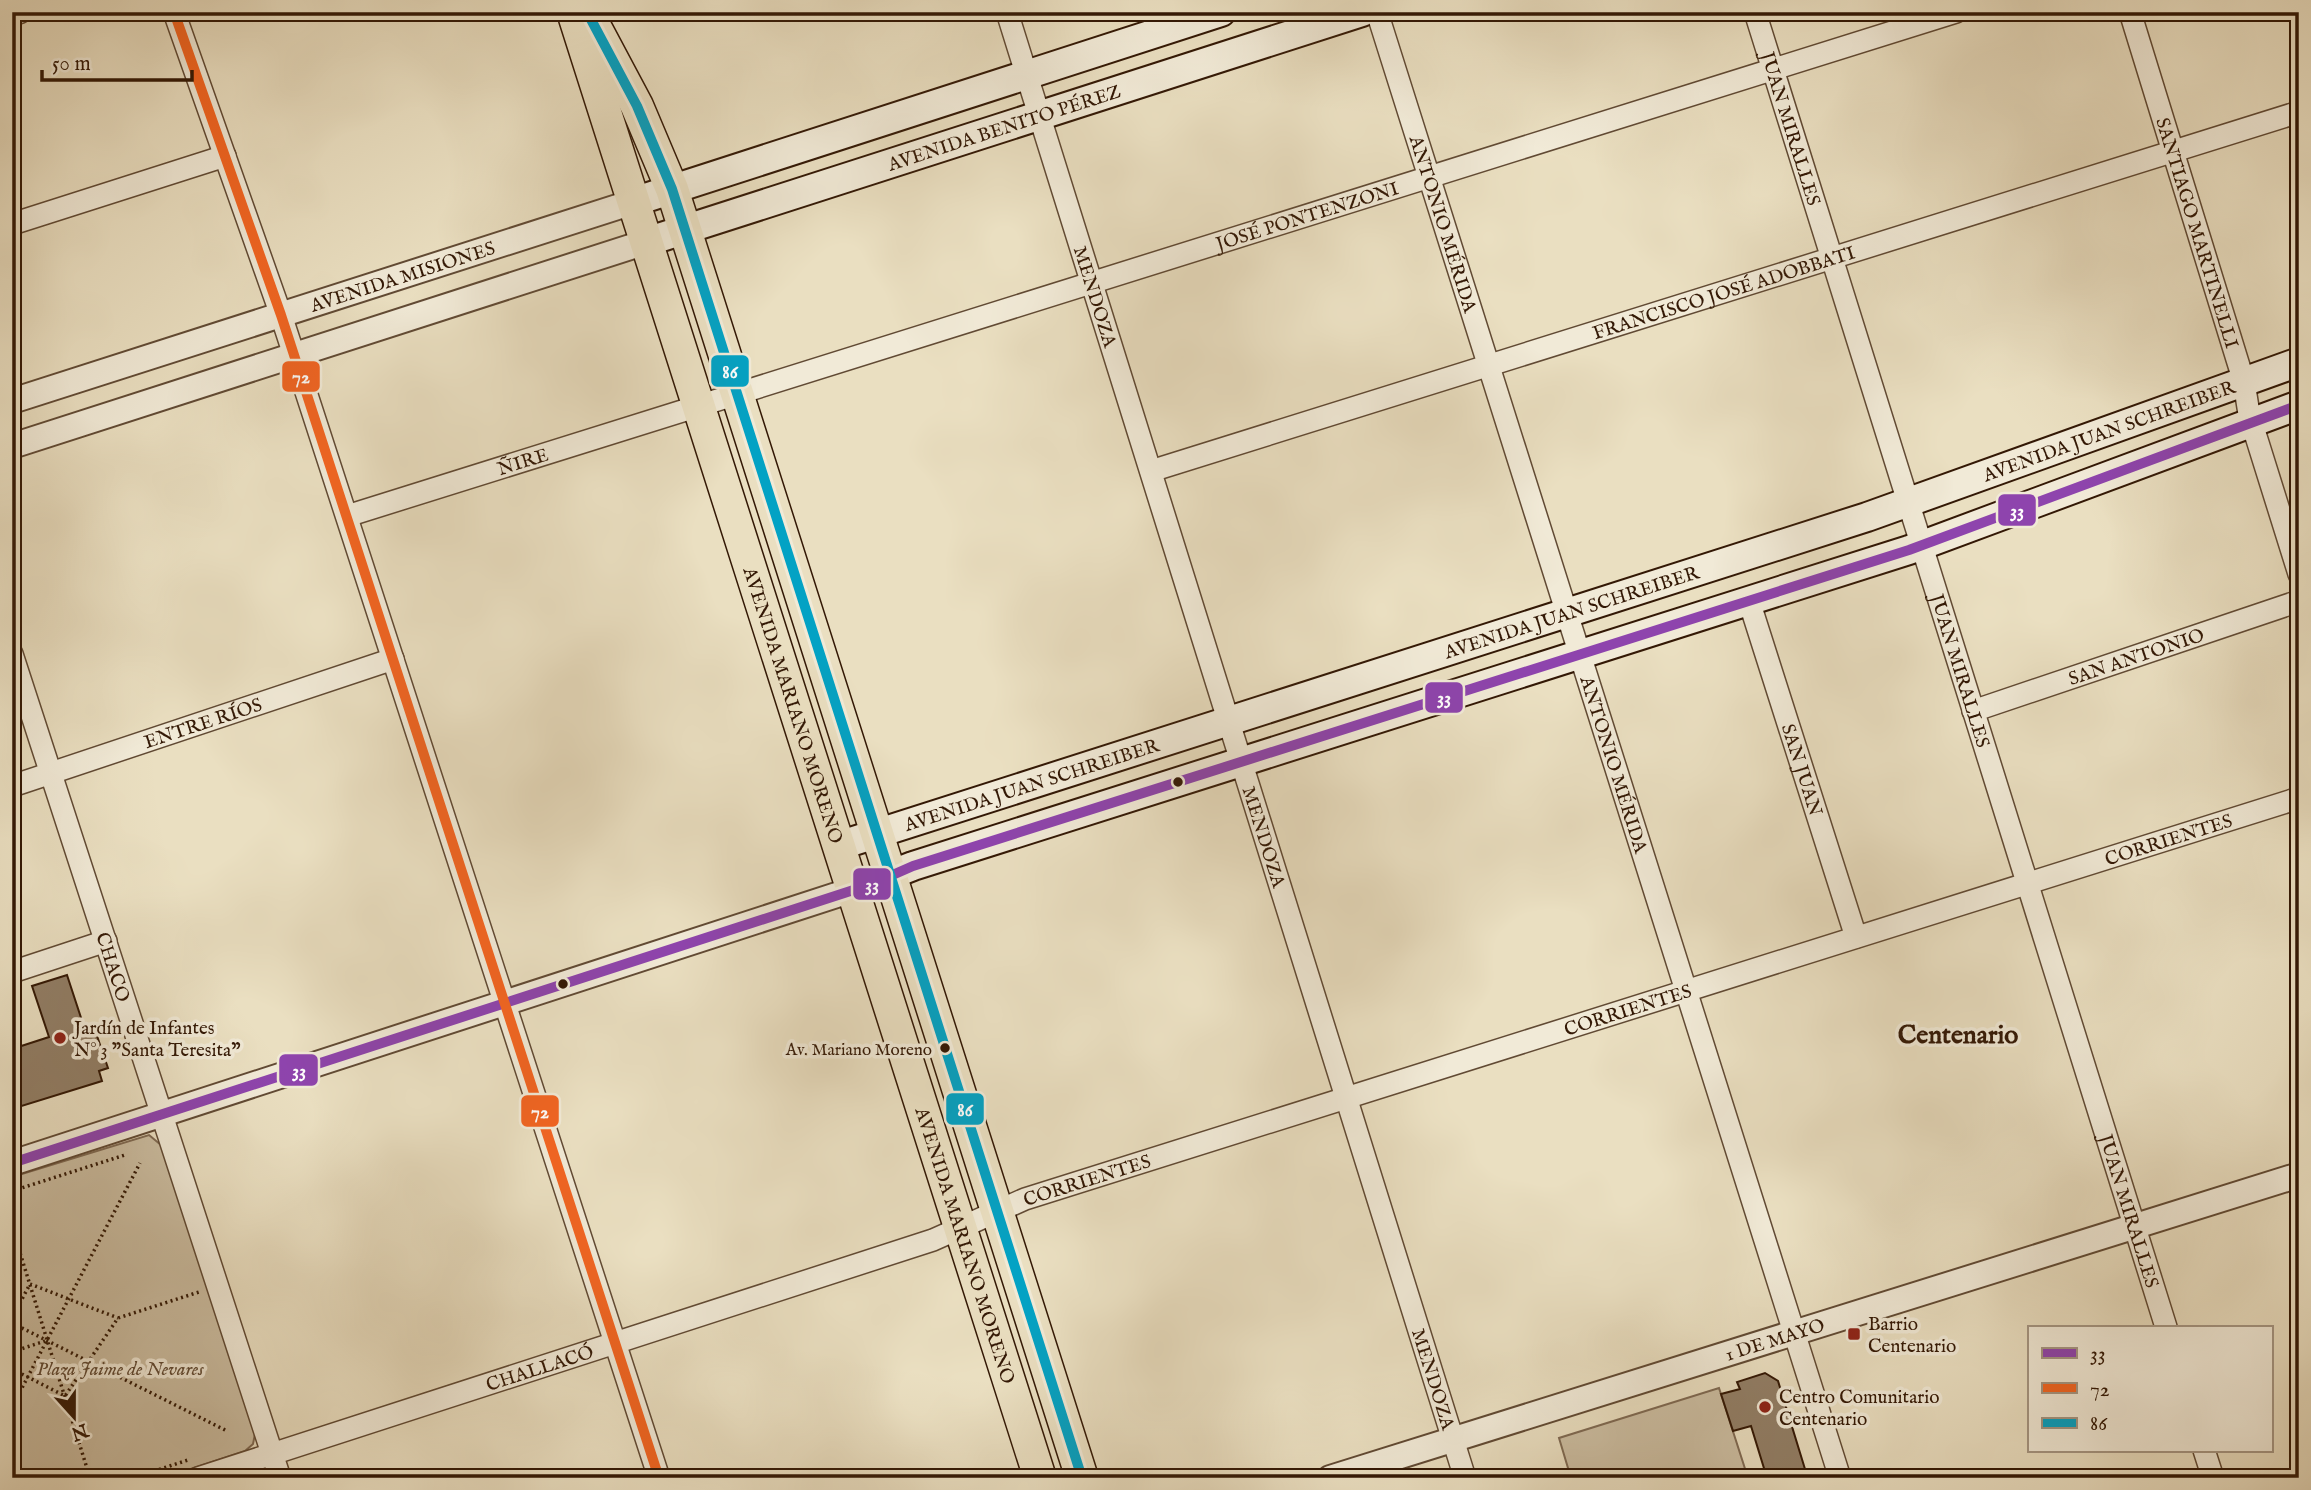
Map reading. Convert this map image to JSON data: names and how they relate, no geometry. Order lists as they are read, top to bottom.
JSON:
{
  "streets": {
    "main road": [
      "AVENIDA BENITO PÉREZ",
      "AVENIDA MISIONES",
      "AVENIDA JUAN SCHREIBER",
      "AVENIDA MARIANO MORENO"
    ],
    "street": [
      "JUAN MIRALLES",
      "JOSÉ PONTENZONI",
      "ANTONIO MÉRIDA",
      "SANTIAGO MARTINELLI",
      "FRANCISCO JOSÉ ADOBBATI",
      "MENDOZA",
      "ÑIRE",
      "SAN ANTONIO",
      "ENTRE RÍOS",
      "SAN JUAN",
      "CORRIENTES",
      "CHACO",
      "1 DE MAYO",
      "CHALLACÓ"
    ]
  },
  "crossings": [
    ["AVENIDA BENITO PÉREZ", "MENDOZA"],
    ["AVENIDA BENITO PÉREZ", "AVENIDA MARIANO MORENO"],
    ["JUAN MIRALLES", "JOSÉ PONTENZONI"],
    ["JUAN MIRALLES", "FRANCISCO JOSÉ ADOBBATI"],
    ["JUAN MIRALLES", "AVENIDA JUAN SCHREIBER"],
    ["JUAN MIRALLES", "SAN ANTONIO"],
    ["JUAN MIRALLES", "CORRIENTES"],
    ["JUAN MIRALLES", "1 DE MAYO"],
    ["JOSÉ PONTENZONI", "ANTONIO MÉRIDA"],
    ["JOSÉ PONTENZONI", "MENDOZA"],
    ["JOSÉ PONTENZONI", "ÑIRE"],
    ["JOSÉ PONTENZONI", "AVENIDA MARIANO MORENO"],
    ["ANTONIO MÉRIDA", "FRANCISCO JOSÉ ADOBBATI"],
    ["ANTONIO MÉRIDA", "AVENIDA JUAN SCHREIBER"],
    ["ANTONIO MÉRIDA", "CORRIENTES"],
    ["ANTONIO MÉRIDA", "1 DE MAYO"],
    ["SANTIAGO MARTINELLI", "FRANCISCO JOSÉ ADOBBATI"],
    ["SANTIAGO MARTINELLI", "AVENIDA JUAN SCHREIBER"],
    ["AVENIDA MISIONES", "AVENIDA MARIANO MORENO"],
    ["FRANCISCO JOSÉ ADOBBATI", "MENDOZA"],
    ["MENDOZA", "AVENIDA JUAN SCHREIBER"],
    ["MENDOZA", "CORRIENTES"],
    ["MENDOZA", "1 DE MAYO"],
    ["AVENIDA JUAN SCHREIBER", "AVENIDA MARIANO MORENO"],
    ["ÑIRE", "AVENIDA MARIANO MORENO"],
    ["AVENIDA MARIANO MORENO", "CORRIENTES"],
    ["AVENIDA MARIANO MORENO", "CHALLACÓ"],
    ["ENTRE RÍOS", "CHACO"],
    ["SAN JUAN", "CORRIENTES"],
    ["CORRIENTES", "CHALLACÓ"],
    ["CHACO", "CHALLACÓ"]
  ],
  "districts": ["Centenario"],
  "parks": ["Plaza Jaime de Nevares"],
  "places": {
    "other": ["Jardín de Infantes N° 3 \"Santa Teresita\"", "Av. Mariano Moreno", "Centro Comunitario Centenario"],
    "transit": ["Barrio Centenario"]
  },
  "lines": ["transit line 72", "transit line 86", "transit line 33"],
  "legend": ["33", "72", "86"],
  "scale_bar": "50 m",
  "north": "bottom"
}
